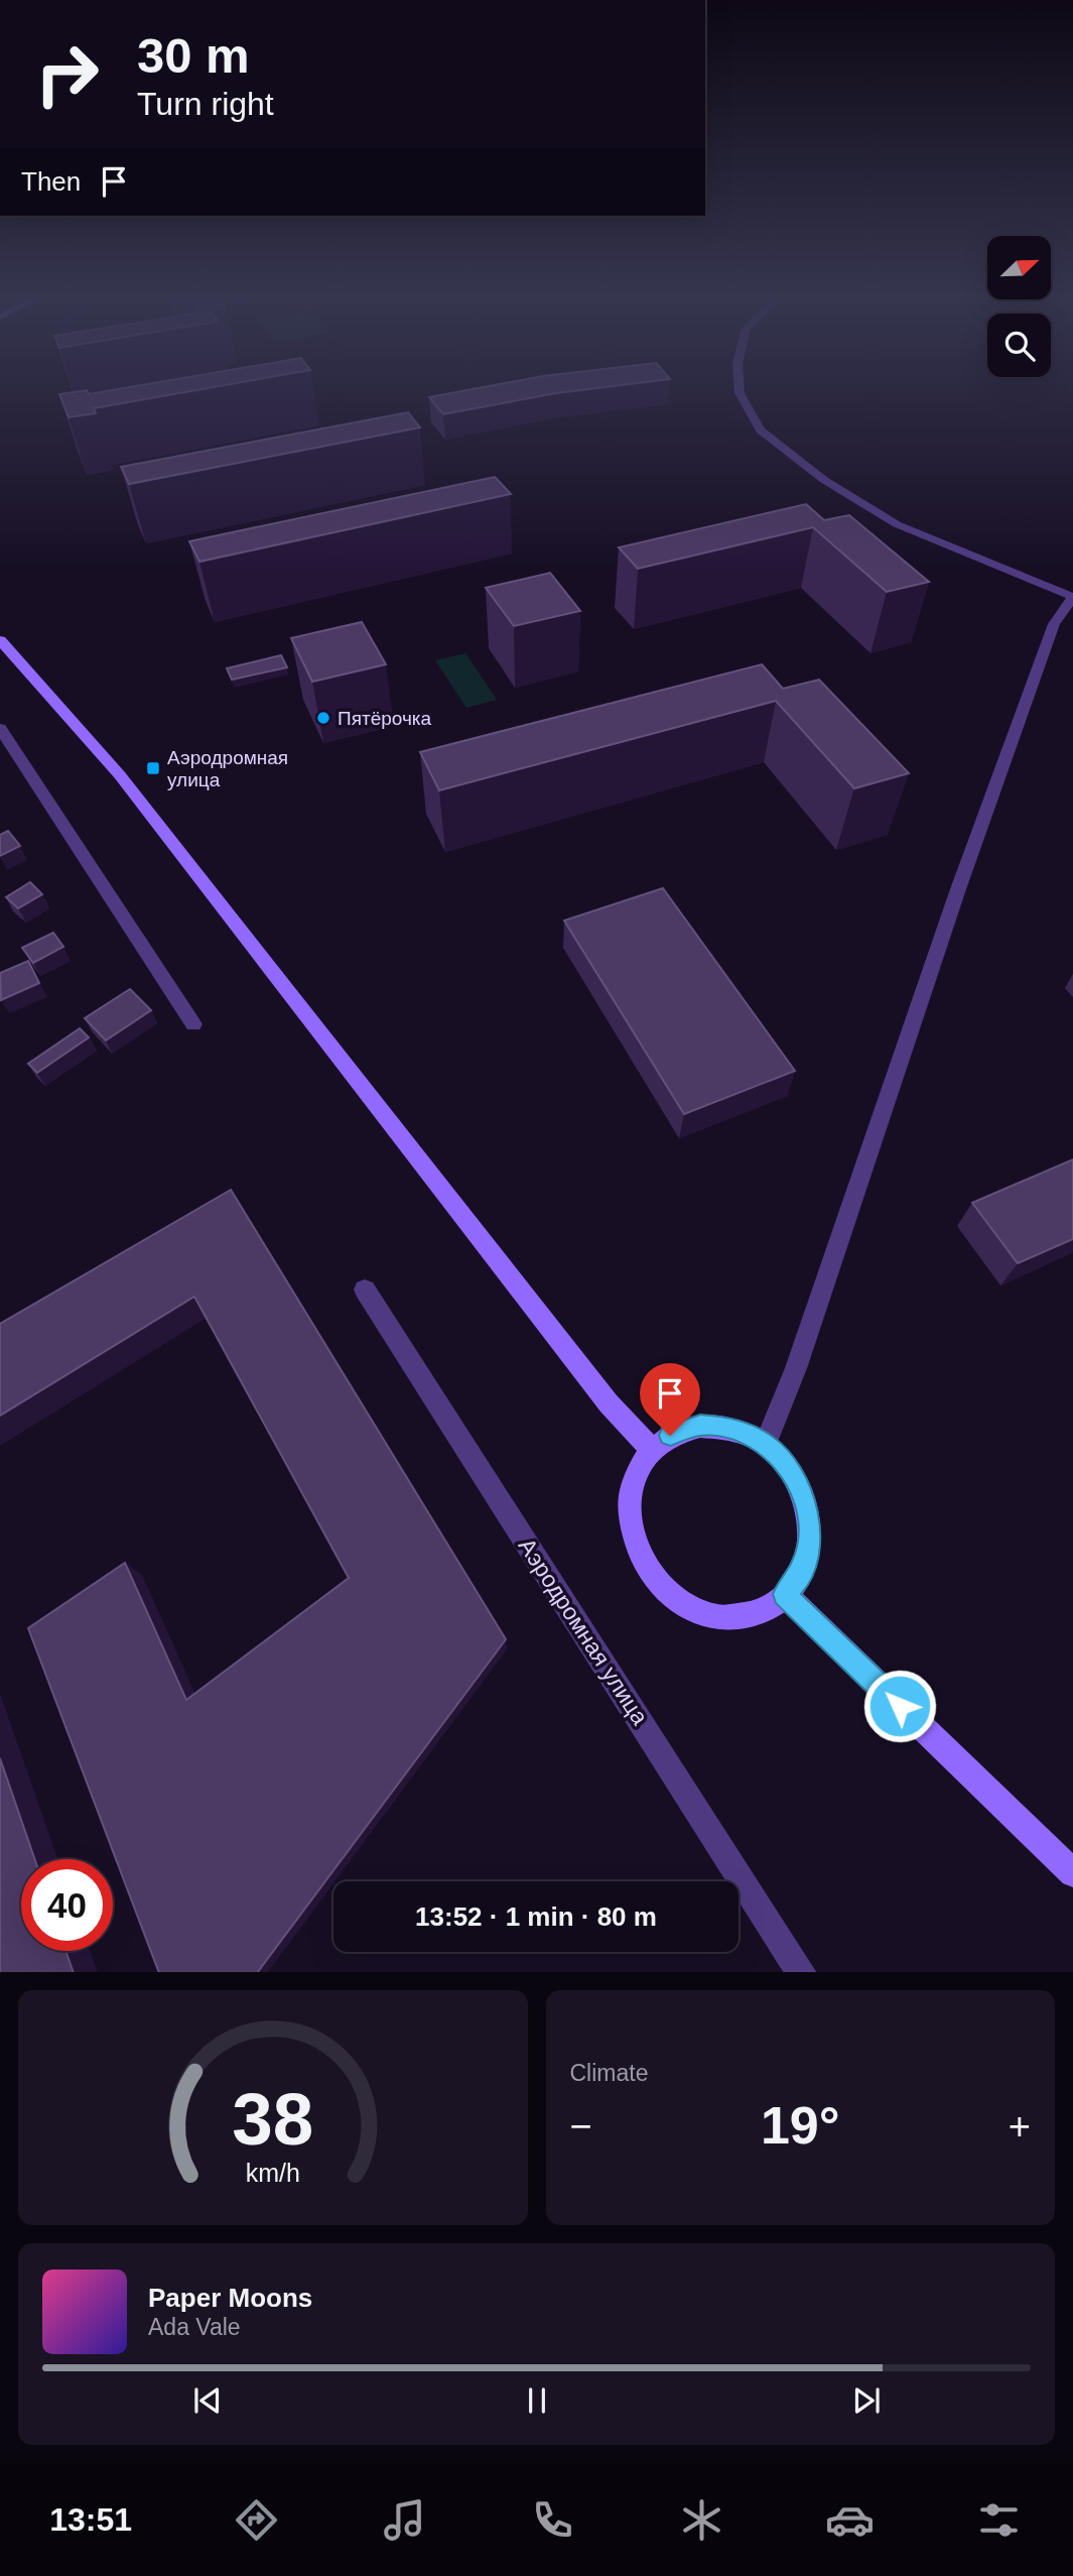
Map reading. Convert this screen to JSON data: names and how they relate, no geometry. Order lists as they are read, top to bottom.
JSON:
{
  "streets": {
    "street": ["Аэродромная улица"]
  },
  "places": {
    "other": ["Пятёрочка"],
    "transit": ["Аэродромная улица"]
  },
  "north": "top right",
  "page": {
    "turn": ["30 m", "Turn right"],
    "then": "Then",
    "limit": "40",
    "trip": "13:52 · 1 min · 80 m",
    "tile": "Climate",
    "heat": ["−", "19°", "+"],
    "song": ["Paper Moons", "Ada Vale"],
    "tabs": "13:51",
    "gauge": ["38", "km/h"]
  }
}
